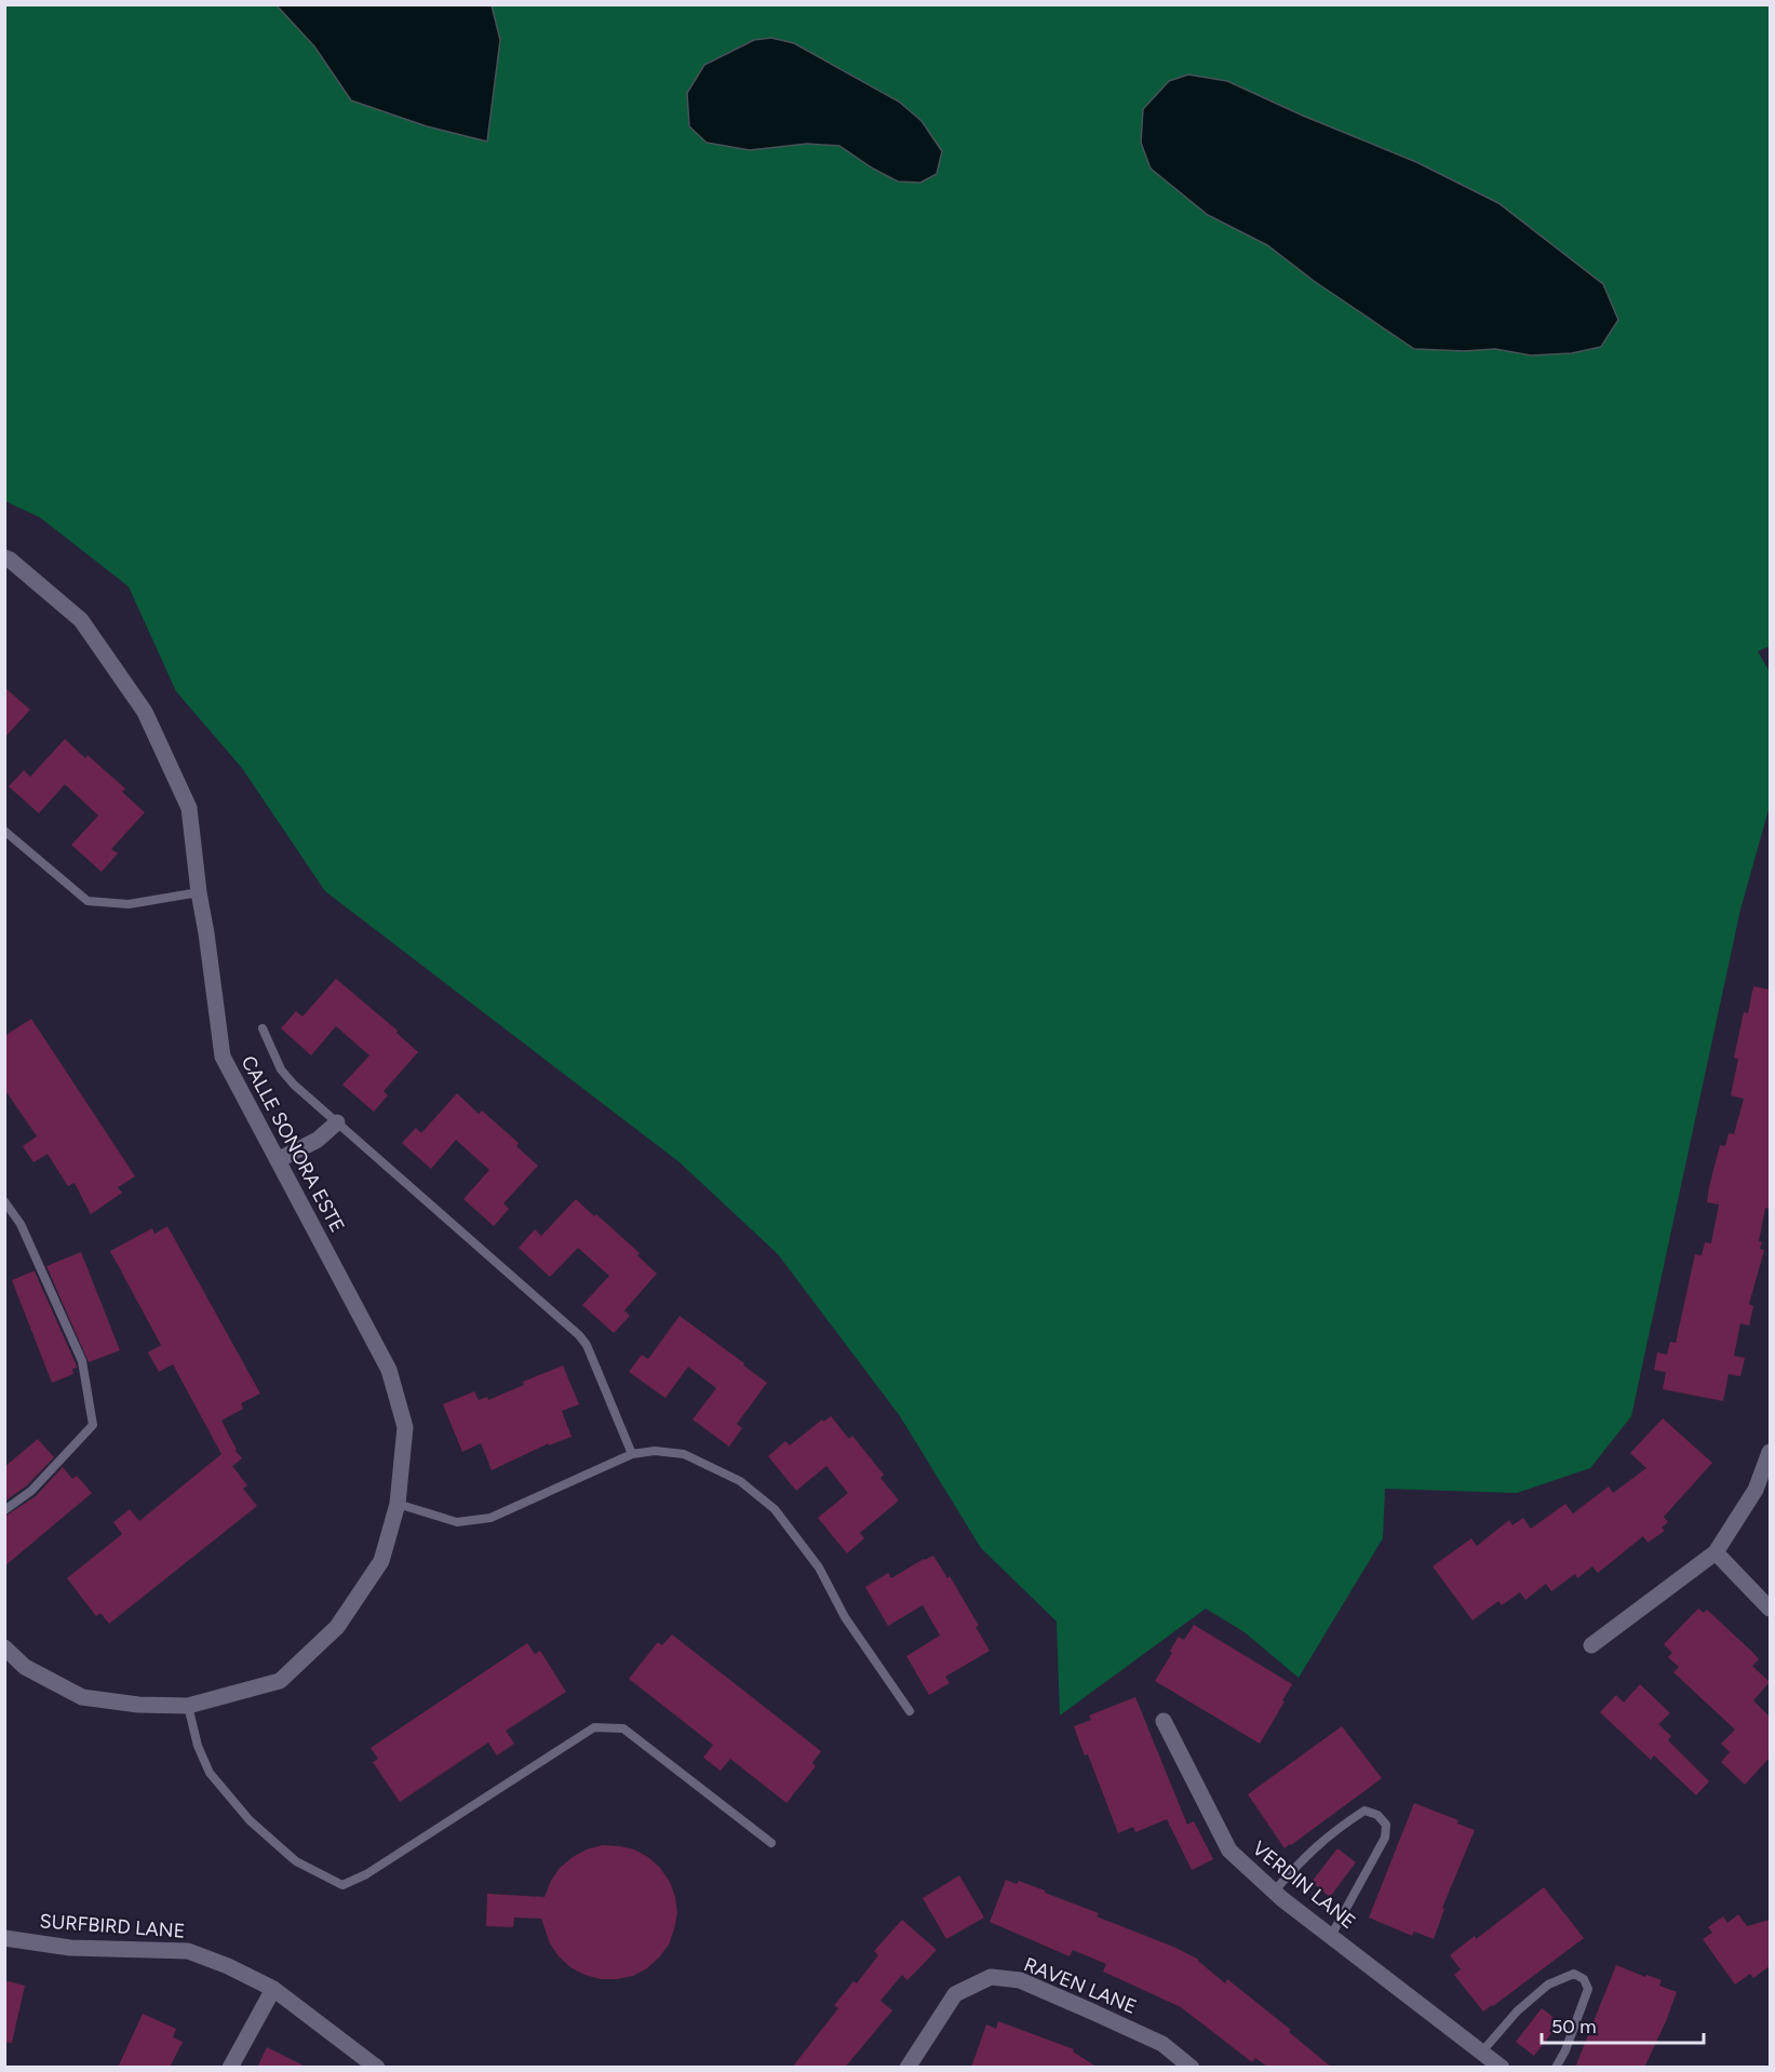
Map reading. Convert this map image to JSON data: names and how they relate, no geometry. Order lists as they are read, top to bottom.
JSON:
{
  "streets": {
    "street": [
      "CALLE SONORA ESTE",
      "VERDIN LANE",
      "SURFBIRD LANE",
      "RAVEN LANE"
    ]
  },
  "scale_bar": "50 m"
}
